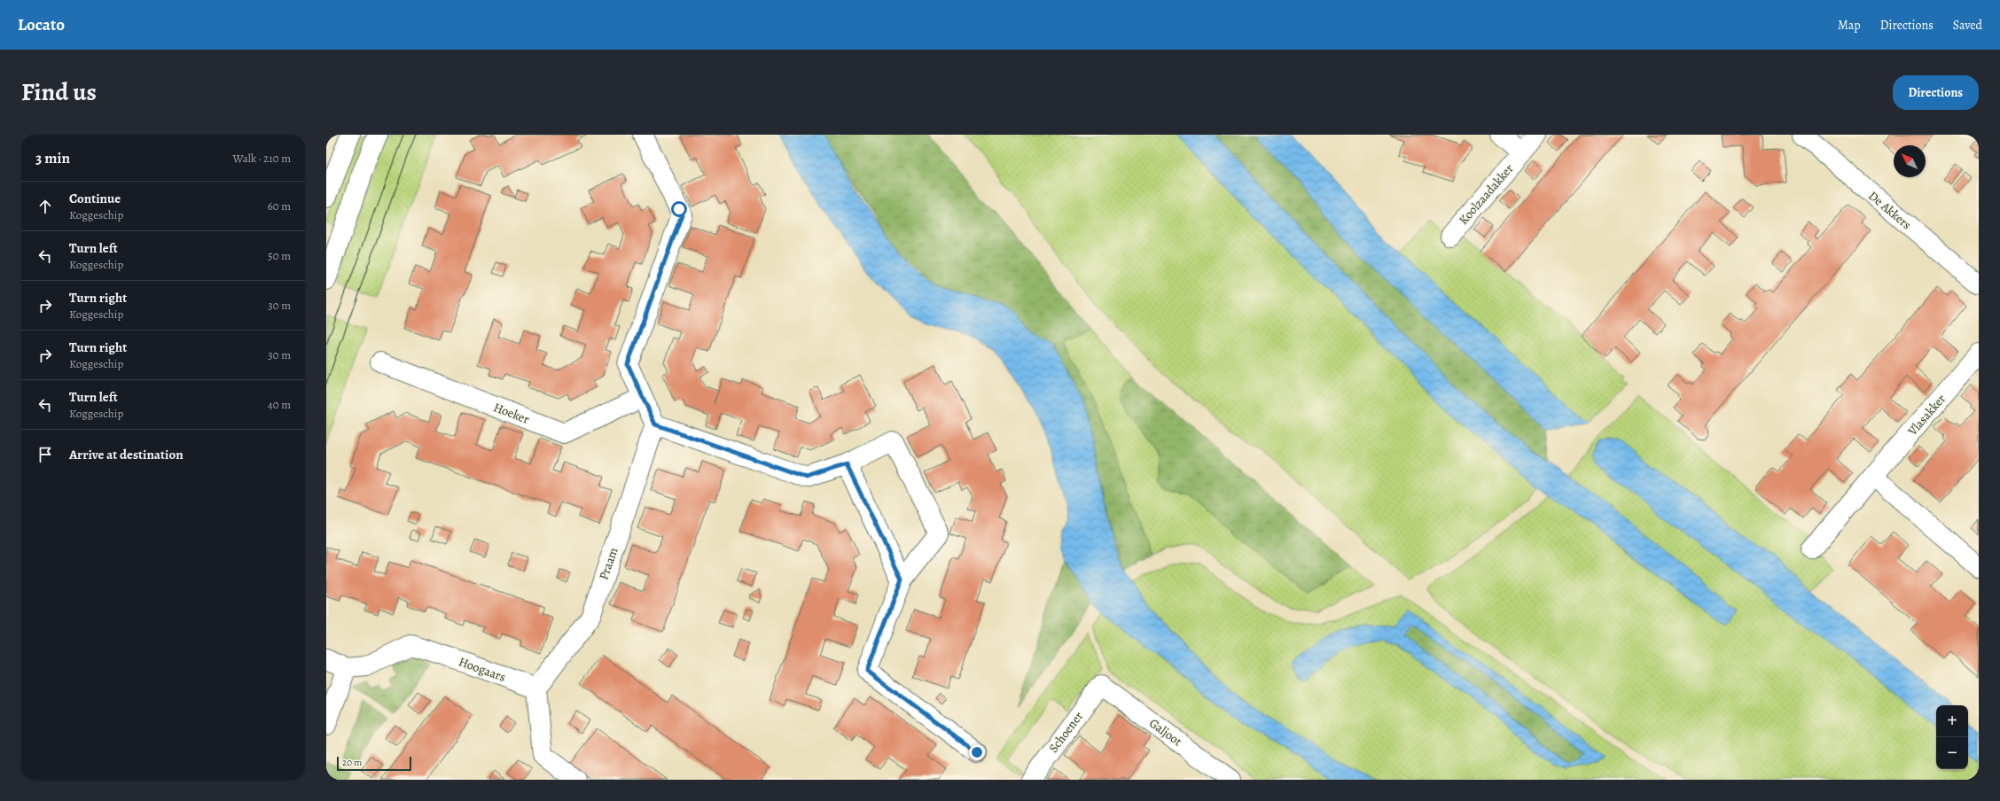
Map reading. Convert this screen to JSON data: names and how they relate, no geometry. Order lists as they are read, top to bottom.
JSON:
{
  "streets": {
    "street": [
      "Koolzaadakker",
      "De Akkers",
      "Hoeker",
      "Vlasakker",
      "Praam",
      "Hoogaars",
      "Schoener",
      "Galjoot"
    ]
  },
  "crossings": [
    ["Praam", "Hoogaars"],
    ["Schoener", "Galjoot"]
  ],
  "scale_bar": "20 m",
  "north": "top left",
  "page": {
    "header": "Locato",
    "nav": ["Map", "Directions", "Saved"],
    "title": "Find us",
    "buttons": "Directions",
    "heading": ["3 min", "Walk · 210 m"],
    "list": [
      ["Continue", "Koggeschip", "60 m"],
      ["Turn left", "Koggeschip", "50 m"],
      ["Turn right", "Koggeschip", "30 m"],
      ["Turn right", "Koggeschip", "30 m"],
      ["Turn left", "Koggeschip", "40 m"],
      "Arrive at destination"
    ],
    "map_buttons": ["+", "−"],
    "scale": "20 m"
  }
}
